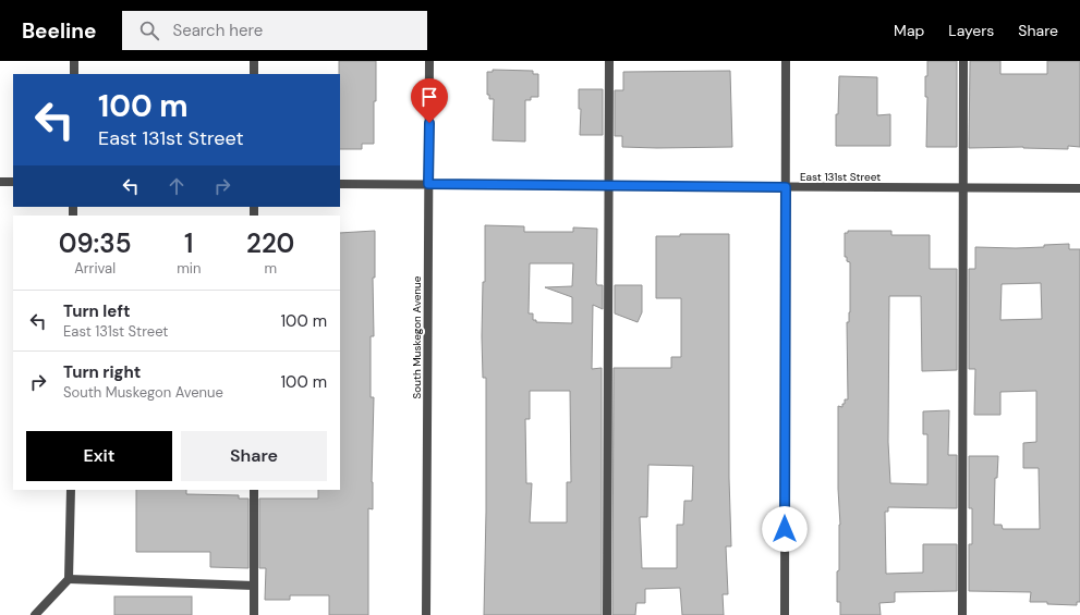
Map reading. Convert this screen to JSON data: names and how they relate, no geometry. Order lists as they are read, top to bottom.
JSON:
{
  "streets": {
    "street": ["East 131st Street", "South Muskegon Avenue"]
  },
  "crossings": [
    ["East 131st Street", "South Muskegon Avenue"]
  ],
  "page": {
    "header": "Beeline",
    "search": "Search here",
    "nav": ["Map", "Layers", "Share"],
    "turn": ["100 m", "East 131st Street"],
    "eta": [
      "09:35",
      "Arrival",
      "1",
      "min",
      "220",
      "m"
    ],
    "list": [
      {
        "name": "Turn left",
        "note": "East 131st Street",
        "value": "100 m"
      },
      {
        "name": "Turn right",
        "note": "South Muskegon Avenue",
        "value": "100 m"
      }
    ],
    "buttons": ["Exit", "Share"]
  }
}
